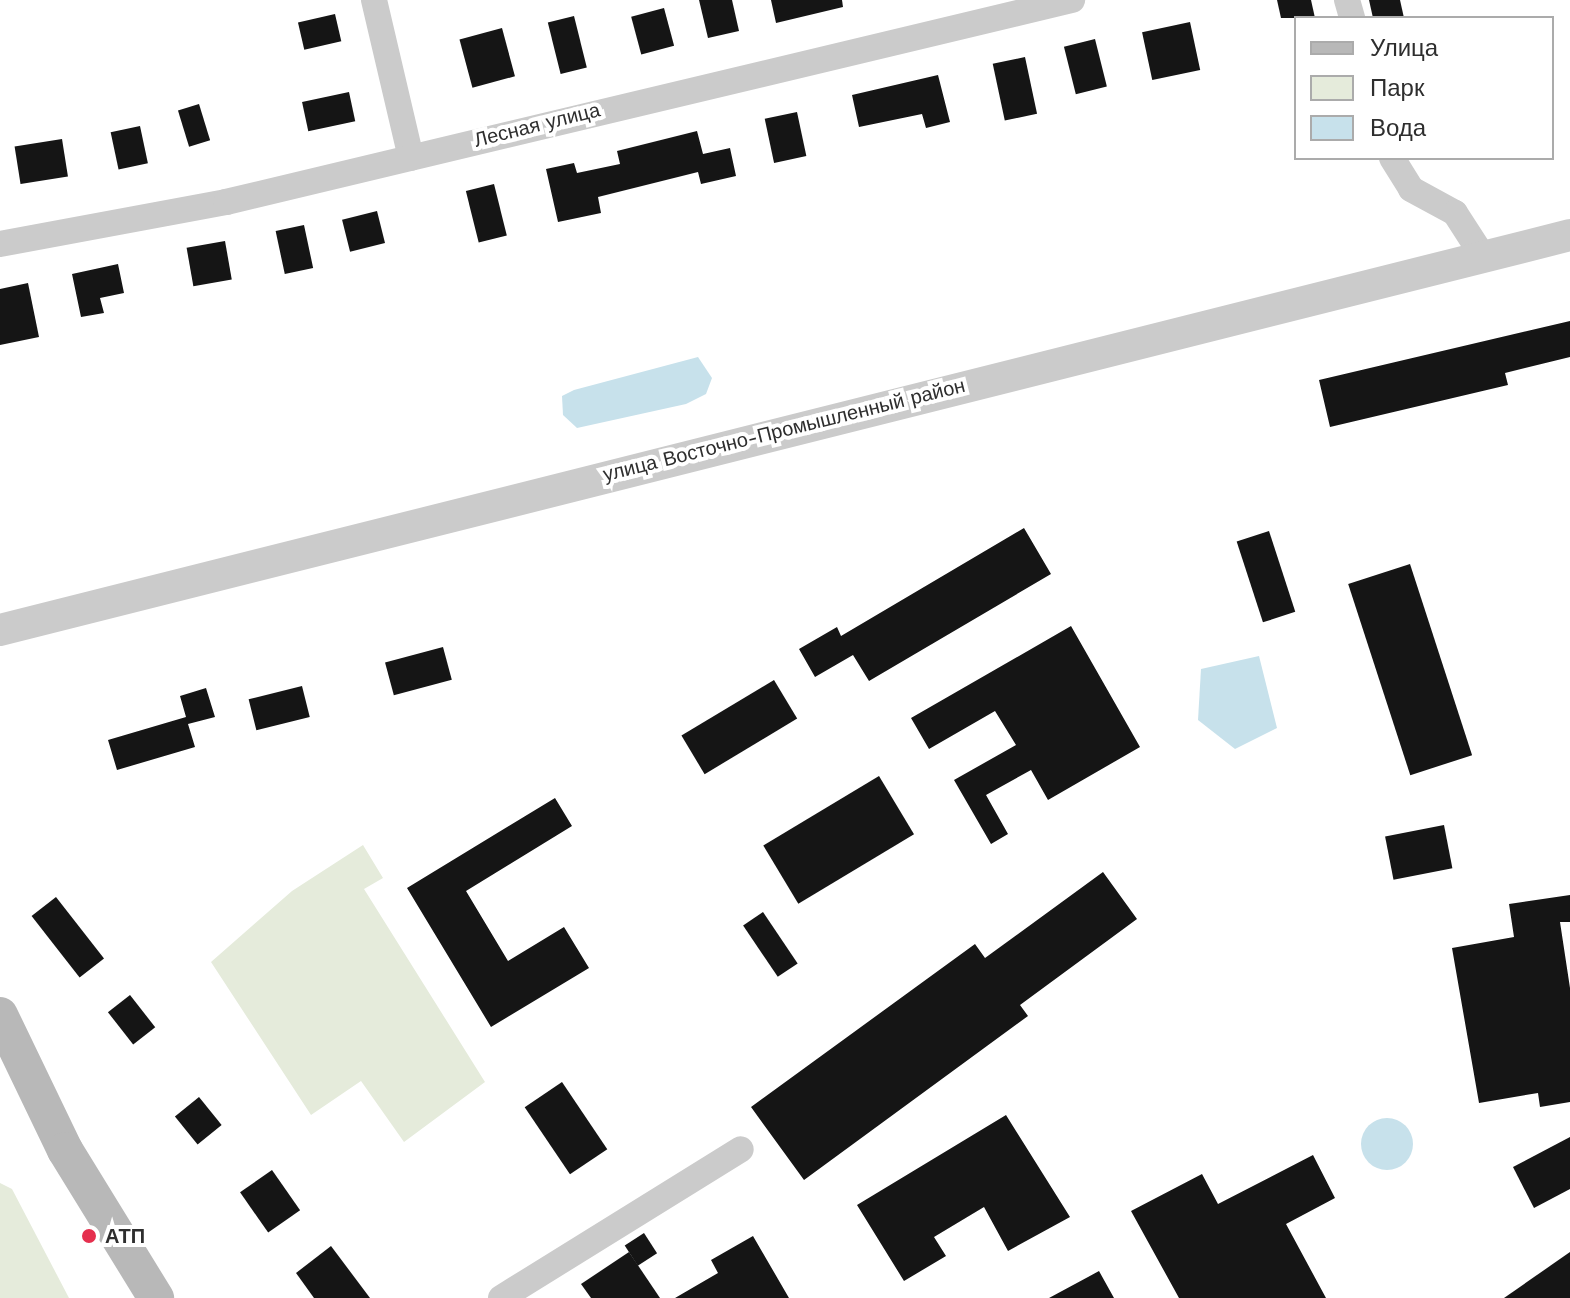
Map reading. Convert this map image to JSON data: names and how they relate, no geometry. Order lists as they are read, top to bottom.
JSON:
{
  "streets": {
    "street": ["Лесная улица", "улица Восточно-Промышленный район"]
  },
  "places": ["АТП"],
  "legend": ["Улица", "Парк", "Вода"]
}
